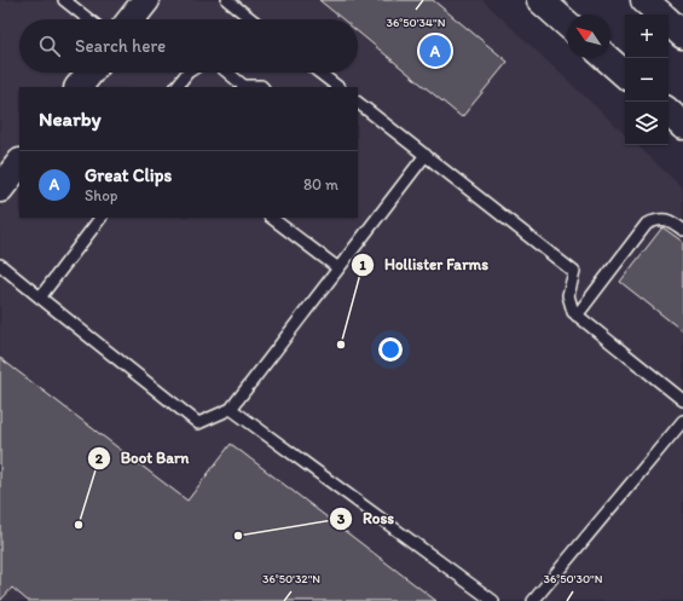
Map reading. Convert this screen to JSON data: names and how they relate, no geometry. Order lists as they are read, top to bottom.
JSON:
{
  "places": ["Hollister Farms", "Boot Barn", "Ross"],
  "north": "top left",
  "page": {
    "map_buttons": ["+", "−"],
    "search": "Search here",
    "pins": "A",
    "heading": "Nearby",
    "list": [
      {
        "mark": "A",
        "name": "Great Clips",
        "note": "Shop",
        "value": "80 m"
      }
    ]
  },
  "coordinates": ["36°50'34\"N", "36°50'32\"N", "36°50'30\"N"]
}
